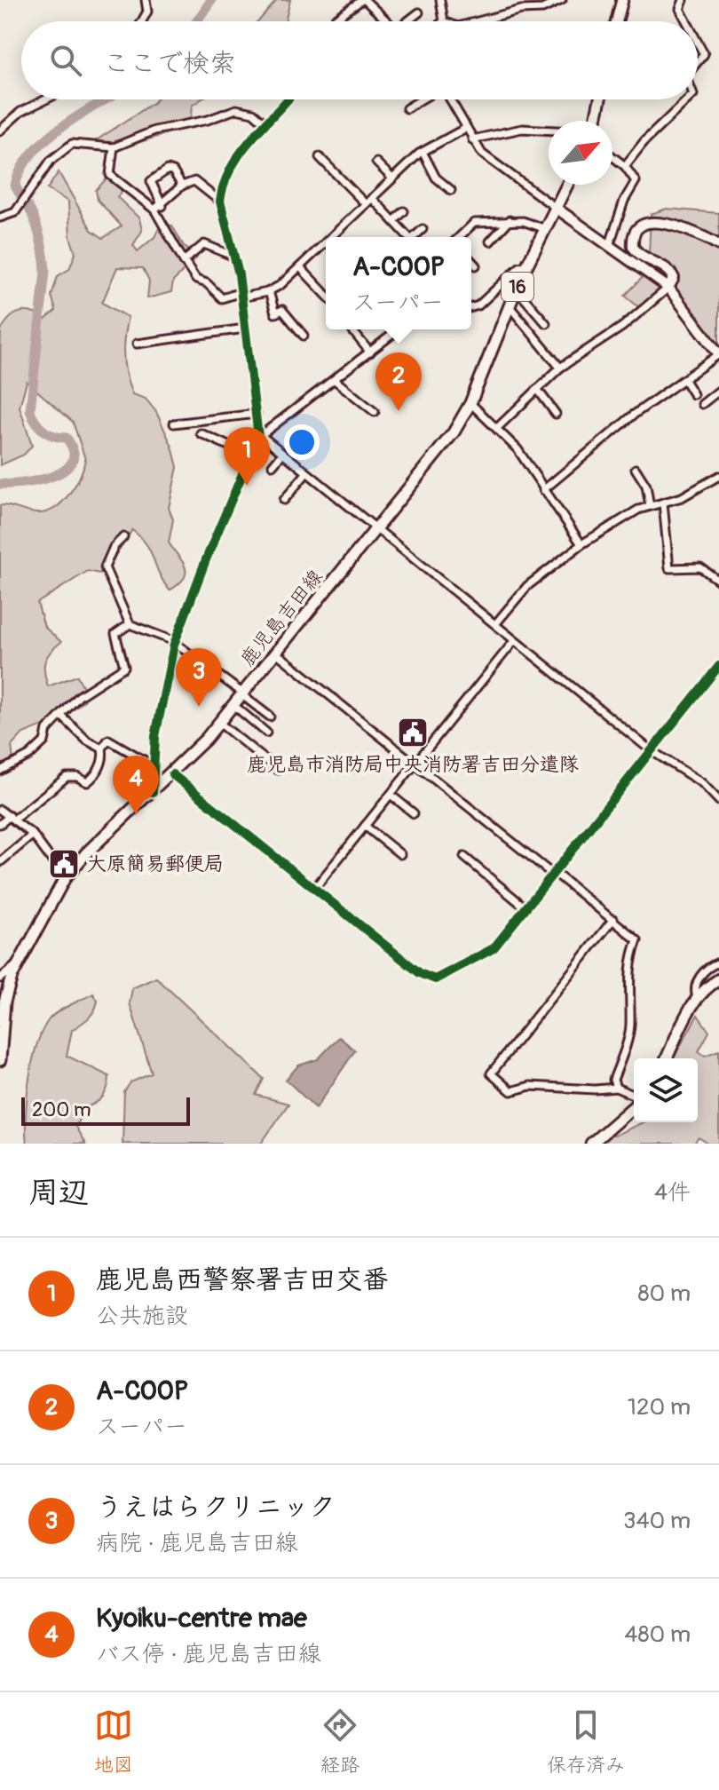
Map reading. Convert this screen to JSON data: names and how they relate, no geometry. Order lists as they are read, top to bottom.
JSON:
{
  "streets": {
    "main road": ["16", "鹿児島吉田線"]
  },
  "places": {
    "public building": ["鹿児島市消防局中央消防署吉田分遣隊", "大原簡易郵便局"]
  },
  "scale_bar": "200 m",
  "north": "top right",
  "page": {
    "search": "ここで検索",
    "popup": ["A-COOP", "スーパー"],
    "pins": [
      "2",
      "1",
      "3",
      "4"
    ],
    "scale": "200 m",
    "heading": ["周辺", "4件"],
    "list": [
      {
        "mark": "1",
        "name": "鹿児島西警察署吉田交番",
        "note": "公共施設",
        "value": "80 m"
      },
      {
        "mark": "2",
        "name": "A-COOP",
        "note": "スーパー",
        "value": "120 m"
      },
      {
        "mark": "3",
        "name": "うえはらクリニック",
        "note": "病院 · 鹿児島吉田線",
        "value": "340 m"
      },
      {
        "mark": "4",
        "name": "Kyoiku-centre mae",
        "note": "バス停 · 鹿児島吉田線",
        "value": "480 m"
      }
    ],
    "nav": ["地図", "経路", "保存済み"]
  }
}
